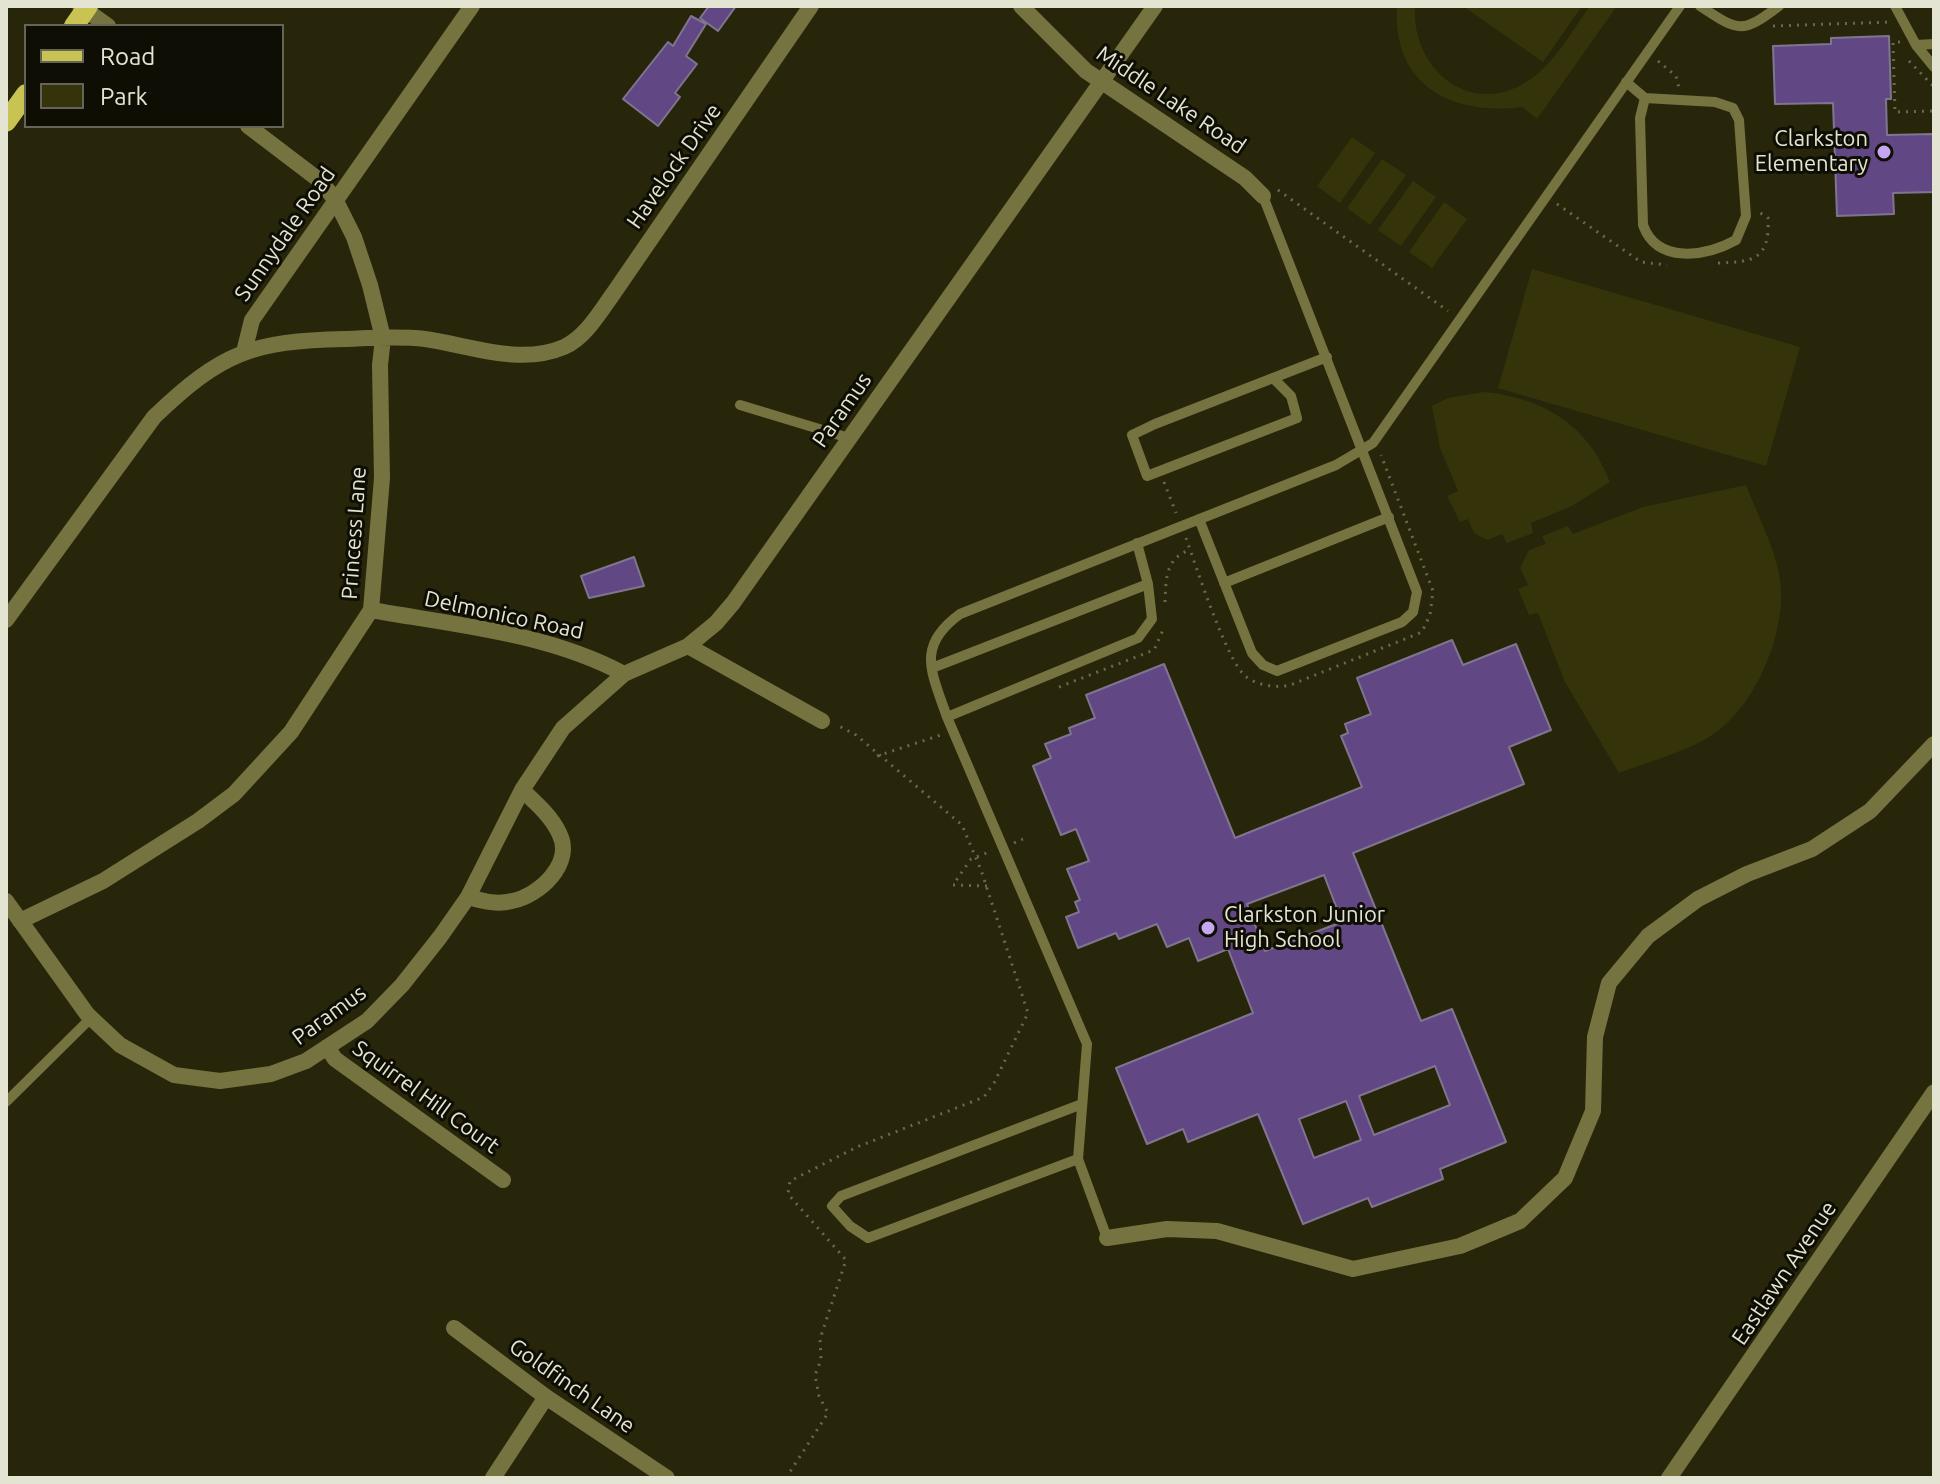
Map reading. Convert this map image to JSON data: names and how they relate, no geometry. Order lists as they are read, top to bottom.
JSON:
{
  "streets": {
    "street": [
      "Middle Lake Road",
      "Havelock Drive",
      "Sunnydale Road",
      "Paramus",
      "Princess Lane",
      "Delmonico Road",
      "Squirrel Hill Court",
      "Eastlawn Avenue",
      "Goldfinch Lane"
    ]
  },
  "crossings": [
    ["Middle Lake Road", "Paramus"],
    ["Havelock Drive", "Princess Lane"],
    ["Sunnydale Road", "Princess Lane"],
    ["Paramus", "Princess Lane"],
    ["Paramus", "Delmonico Road"],
    ["Paramus", "Squirrel Hill Court"],
    ["Princess Lane", "Delmonico Road"]
  ],
  "places": ["Clarkston Elementary", "Clarkston Junior High School"],
  "legend": ["Road", "Park"]
}
